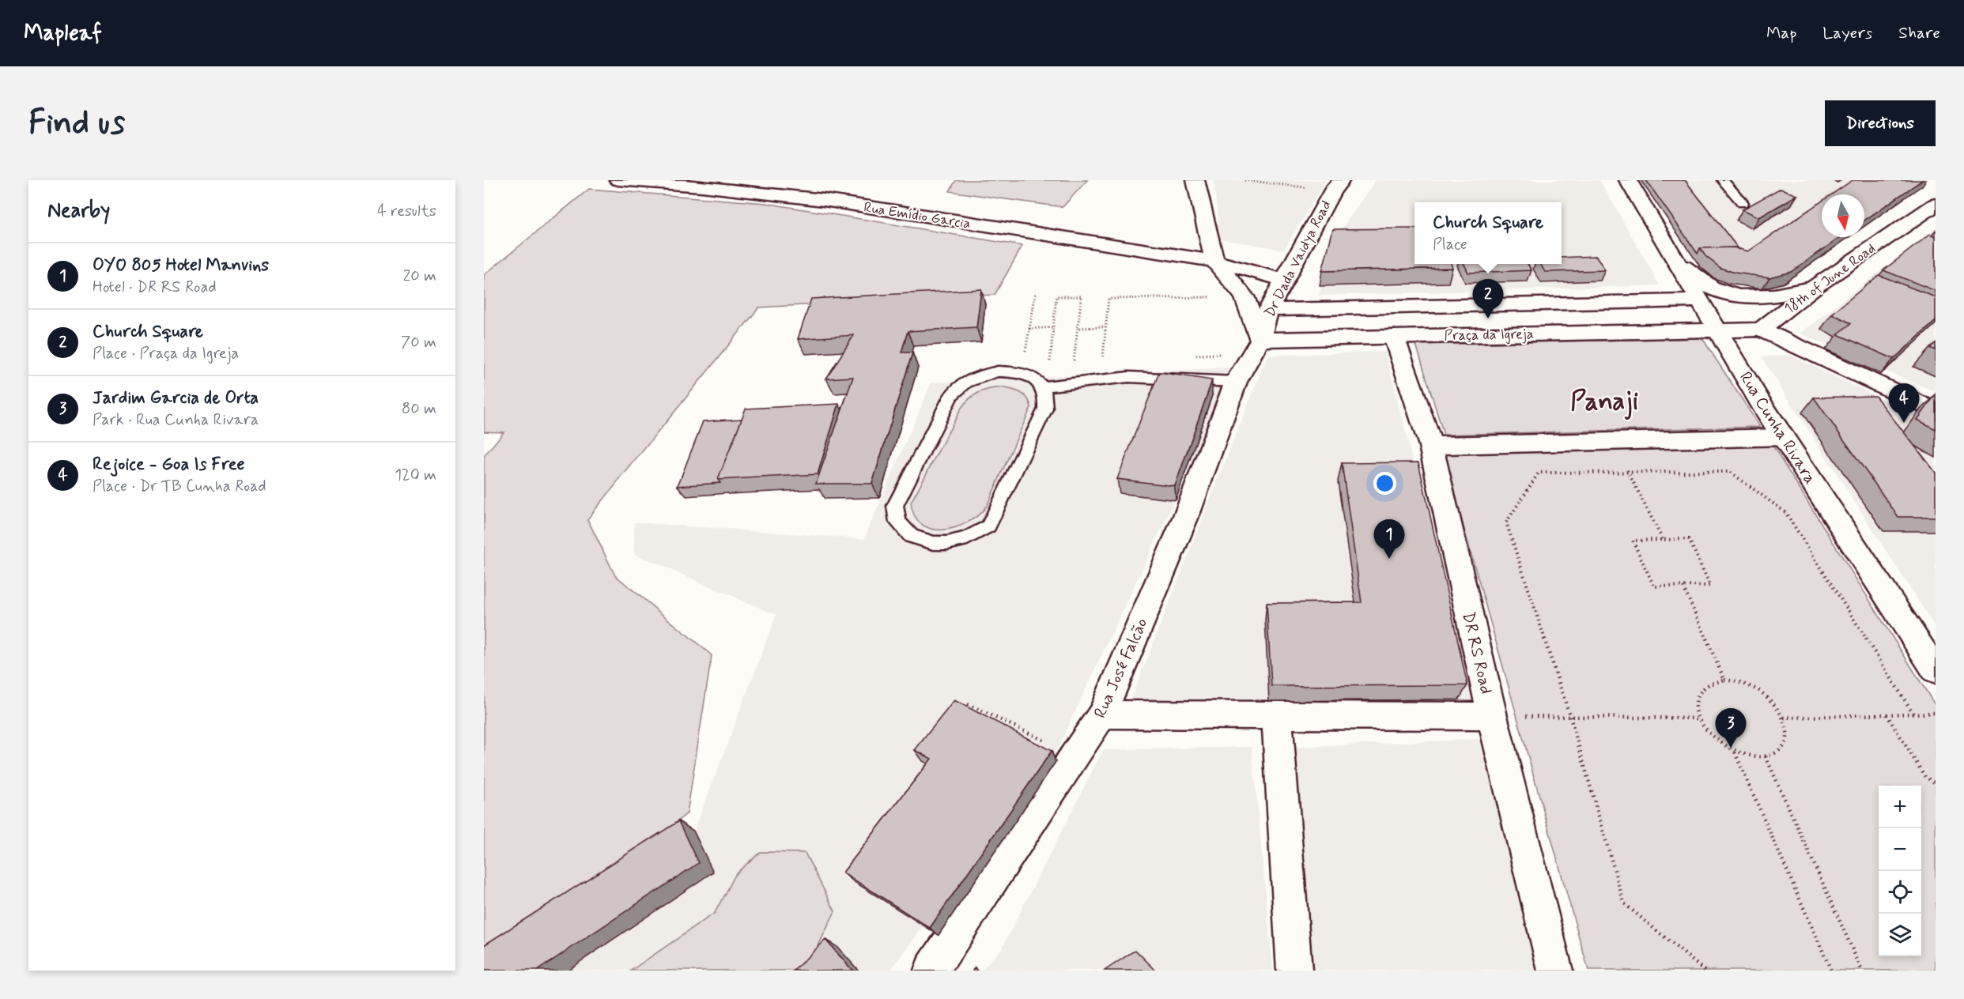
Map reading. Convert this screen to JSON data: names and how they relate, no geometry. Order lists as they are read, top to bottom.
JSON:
{
  "streets": {
    "street": [
      "Rua Emídio Garcia",
      "Dr Dada Vaidya Road",
      "18th of June Road",
      "Praça da Igreja",
      "Rua Cunha Rivara",
      "DR RS Road",
      "Rua José Falcão"
    ]
  },
  "crossings": [
    ["Rua Emídio Garcia", "Dr Dada Vaidya Road"],
    ["Dr Dada Vaidya Road", "Praça da Igreja"],
    ["Dr Dada Vaidya Road", "Rua José Falcão"],
    ["Praça da Igreja", "Rua Cunha Rivara"],
    ["Praça da Igreja", "DR RS Road"],
    ["Praça da Igreja", "Rua José Falcão"]
  ],
  "districts": ["Panaji"],
  "north": "bottom",
  "page": {
    "header": "Mapleaf",
    "nav": ["Map", "Layers", "Share"],
    "buttons": "Directions",
    "title": "Find us",
    "heading": ["Nearby", "4 results"],
    "popup": ["Church Square", "Place"],
    "list": [
      {
        "mark": "1",
        "name": "OYO 805 Hotel Manvins",
        "note": "Hotel · DR RS Road",
        "value": "20 m"
      },
      {
        "mark": "2",
        "name": "Church Square",
        "note": "Place · Praça da Igreja",
        "value": "70 m"
      },
      {
        "mark": "3",
        "name": "Jardim Garcia de Orta",
        "note": "Park · Rua Cunha Rivara",
        "value": "80 m"
      },
      {
        "mark": "4",
        "name": "Rejoice - Goa Is Free",
        "note": "Place · Dr TB Cunha Road",
        "value": "120 m"
      }
    ],
    "pins": [
      "2",
      "4",
      "1",
      "3"
    ],
    "map_buttons": ["+", "−"]
  }
}
